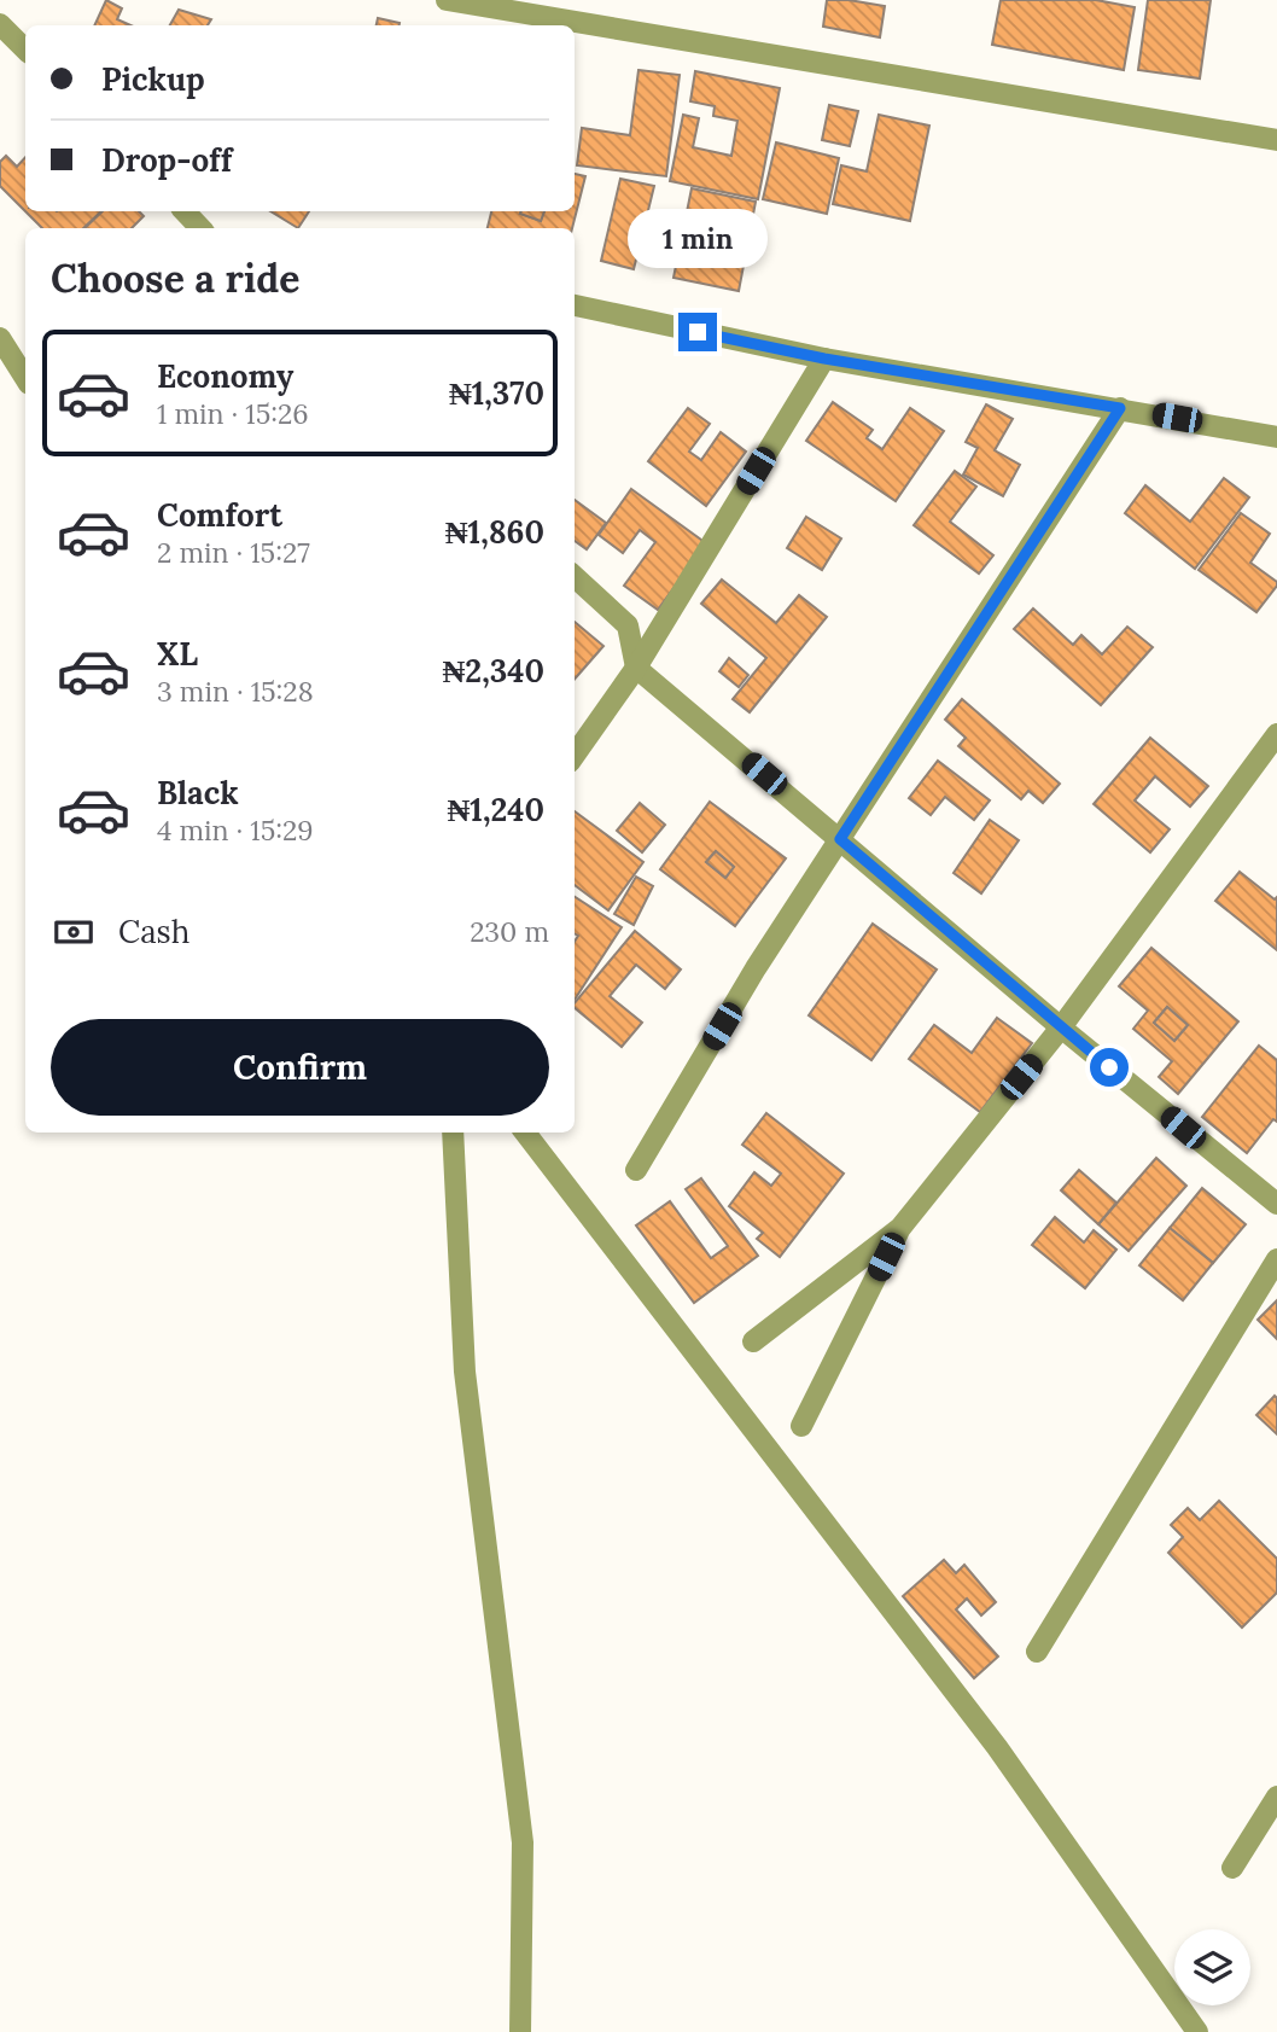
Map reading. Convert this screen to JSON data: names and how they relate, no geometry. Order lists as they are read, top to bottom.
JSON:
{
  "page": {
    "banner": ["Pickup", "Drop-off"],
    "bubble": "1 min",
    "heading": "Choose a ride",
    "list": [
      {
        "name": "Economy",
        "note": "1 min · 15:26",
        "value": "₦1,370"
      },
      {
        "name": "Comfort",
        "note": "2 min · 15:27",
        "value": "₦1,860"
      },
      {
        "name": "XL",
        "note": "3 min · 15:28",
        "value": "₦2,340"
      },
      {
        "name": "Black",
        "note": "4 min · 15:29",
        "value": "₦1,240"
      }
    ],
    "pay": ["Cash", "230 m"],
    "buttons": "Confirm"
  }
}
